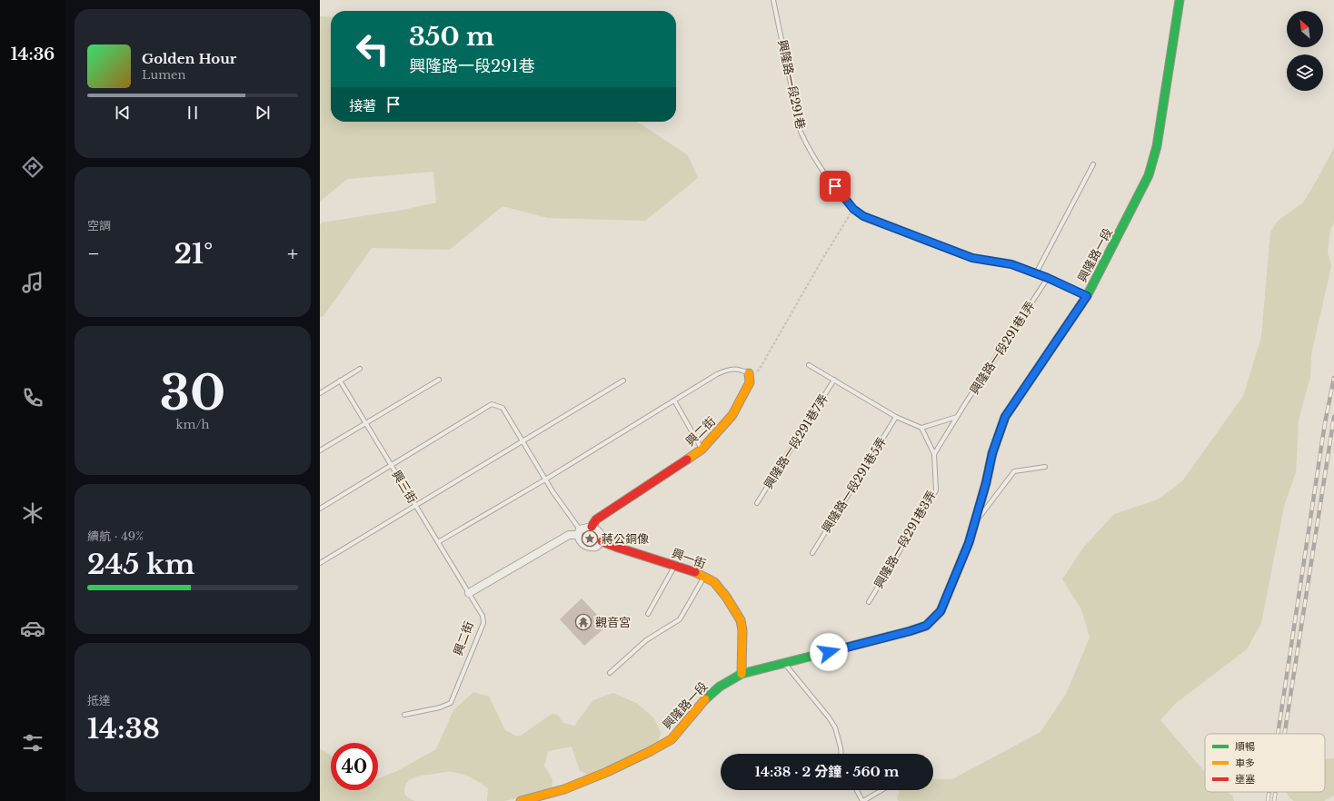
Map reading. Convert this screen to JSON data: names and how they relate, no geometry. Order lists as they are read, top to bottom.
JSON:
{
  "streets": {
    "street": ["興隆路一段", "興二街", "興一街"],
    "lane": [
      "興隆路一段291巷",
      "興隆路一段291巷1弄",
      "興隆路一段291巷7弄",
      "興隆路一段291巷5弄",
      "興三街",
      "興隆路一段291巷3弄"
    ]
  },
  "crossings": [
    ["興隆路一段291巷", "興隆路一段"],
    ["興隆路一段291巷", "興隆路一段291巷1弄"],
    ["興隆路一段", "興一街"],
    ["興隆路一段291巷1弄", "興隆路一段291巷3弄"],
    ["興二街", "興三街"],
    ["興二街", "興一街"]
  ],
  "places": {
    "place": ["蔣公銅像"],
    "temple": ["觀音宮"]
  },
  "legend": ["順暢", "車多", "壅塞"],
  "north": "top left",
  "page": {
    "tabs": "14:36",
    "turn": ["350 m", "興隆路一段291巷"],
    "song": ["Golden Hour", "Lumen"],
    "then": "接著",
    "tile": [
      "空調",
      ["30", "km/h"],
      ["續航 · 49%", "245 km"],
      ["抵達", "14:38"]
    ],
    "heat": ["−", "21°", "+"],
    "limit": "40",
    "trip": "14:38 · 2 分鐘 · 560 m"
  }
}
